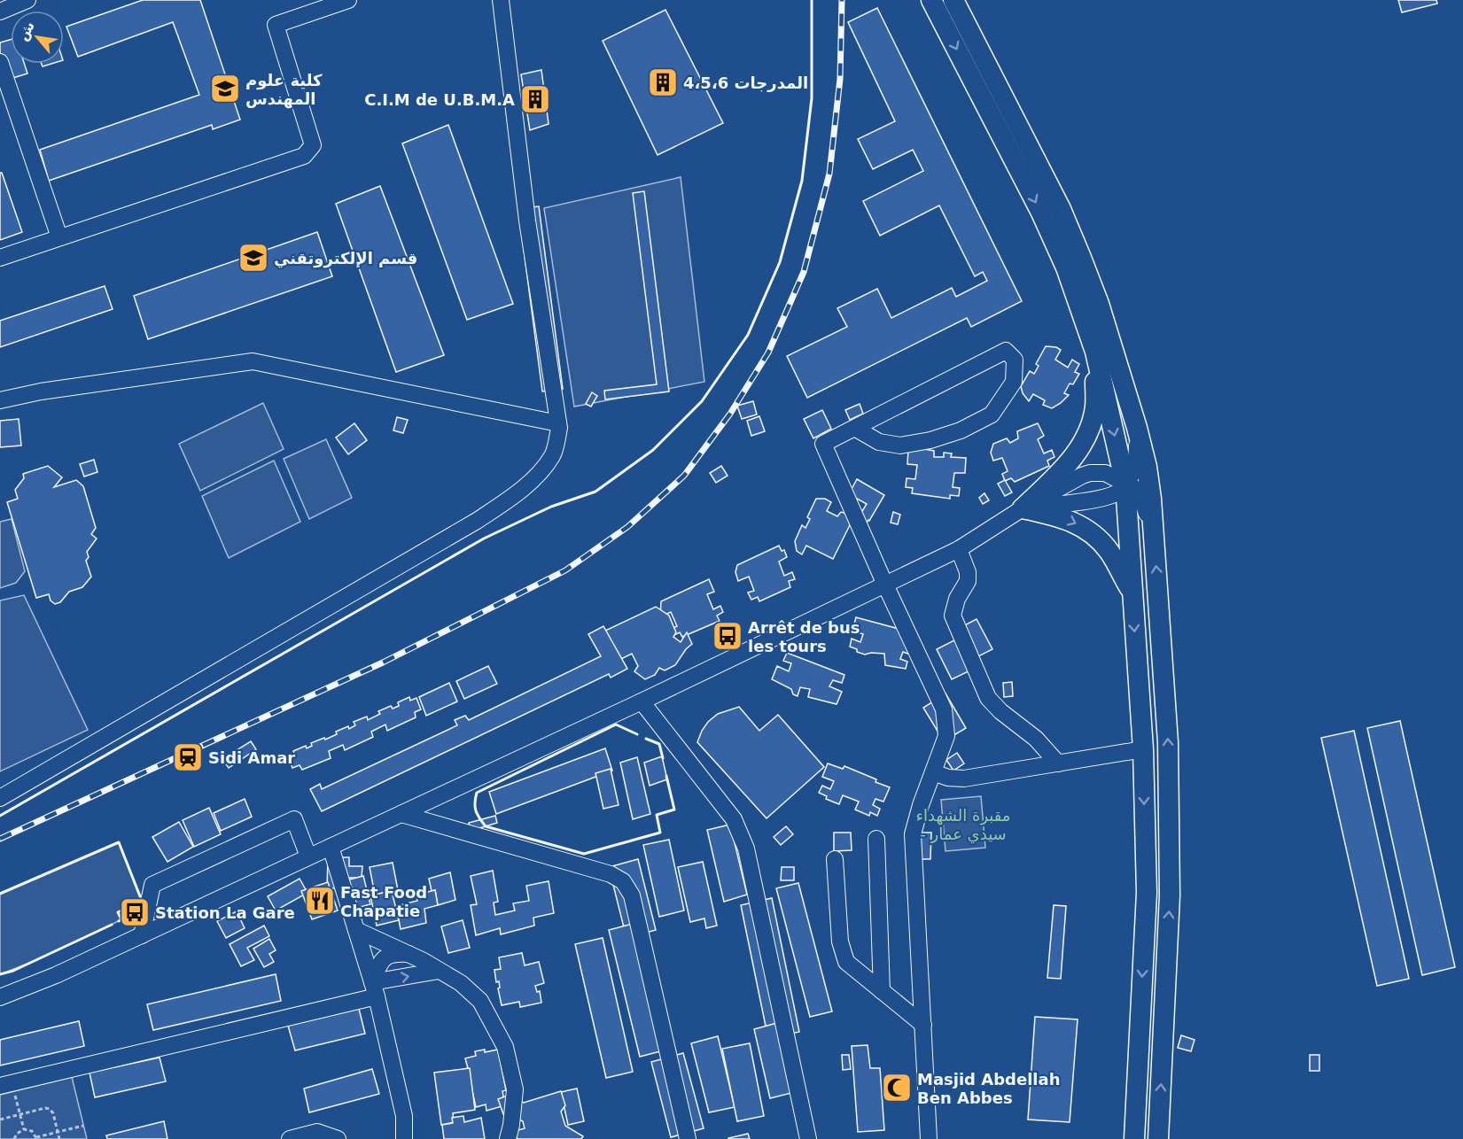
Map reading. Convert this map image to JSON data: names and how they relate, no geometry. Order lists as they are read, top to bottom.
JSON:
{
  "parks": ["مقبرة الشهداء - سيدي عمار"],
  "places": {
    "building": ["المدرجات 4،5،6", "C.I.M de U.B.M.A"],
    "school or university": ["كلية علوم المهندس", "قسم الإلكتروتقني"],
    "bus stop": ["Arrêt de bus les tours", "Station La Gare"],
    "station": ["Sidi Amar"],
    "restaurant": ["Fast Food Chapatie"],
    "mosque": ["Masjid Abdellah Ben Abbes"]
  },
  "north": "top left"
}
